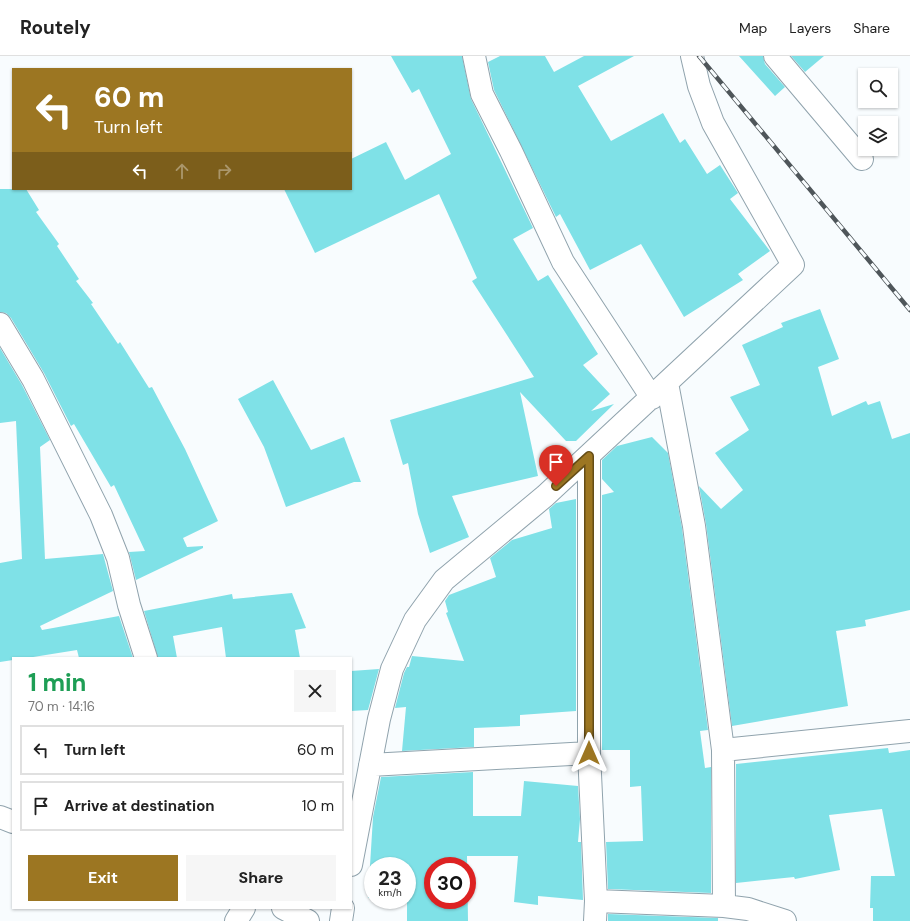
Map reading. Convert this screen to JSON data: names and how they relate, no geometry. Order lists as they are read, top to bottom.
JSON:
{
  "page": {
    "header": "Routely",
    "nav": ["Map", "Layers", "Share"],
    "turn": ["60 m", "Turn left"],
    "heading": ["1 min", "70 m · 14:16"],
    "list": [
      {
        "name": "Turn left",
        "value": "60 m"
      },
      {
        "name": "Arrive at destination",
        "value": "10 m"
      }
    ],
    "buttons": ["Exit", "Share"],
    "speed": "23 km/h",
    "limit": "30"
  }
}
